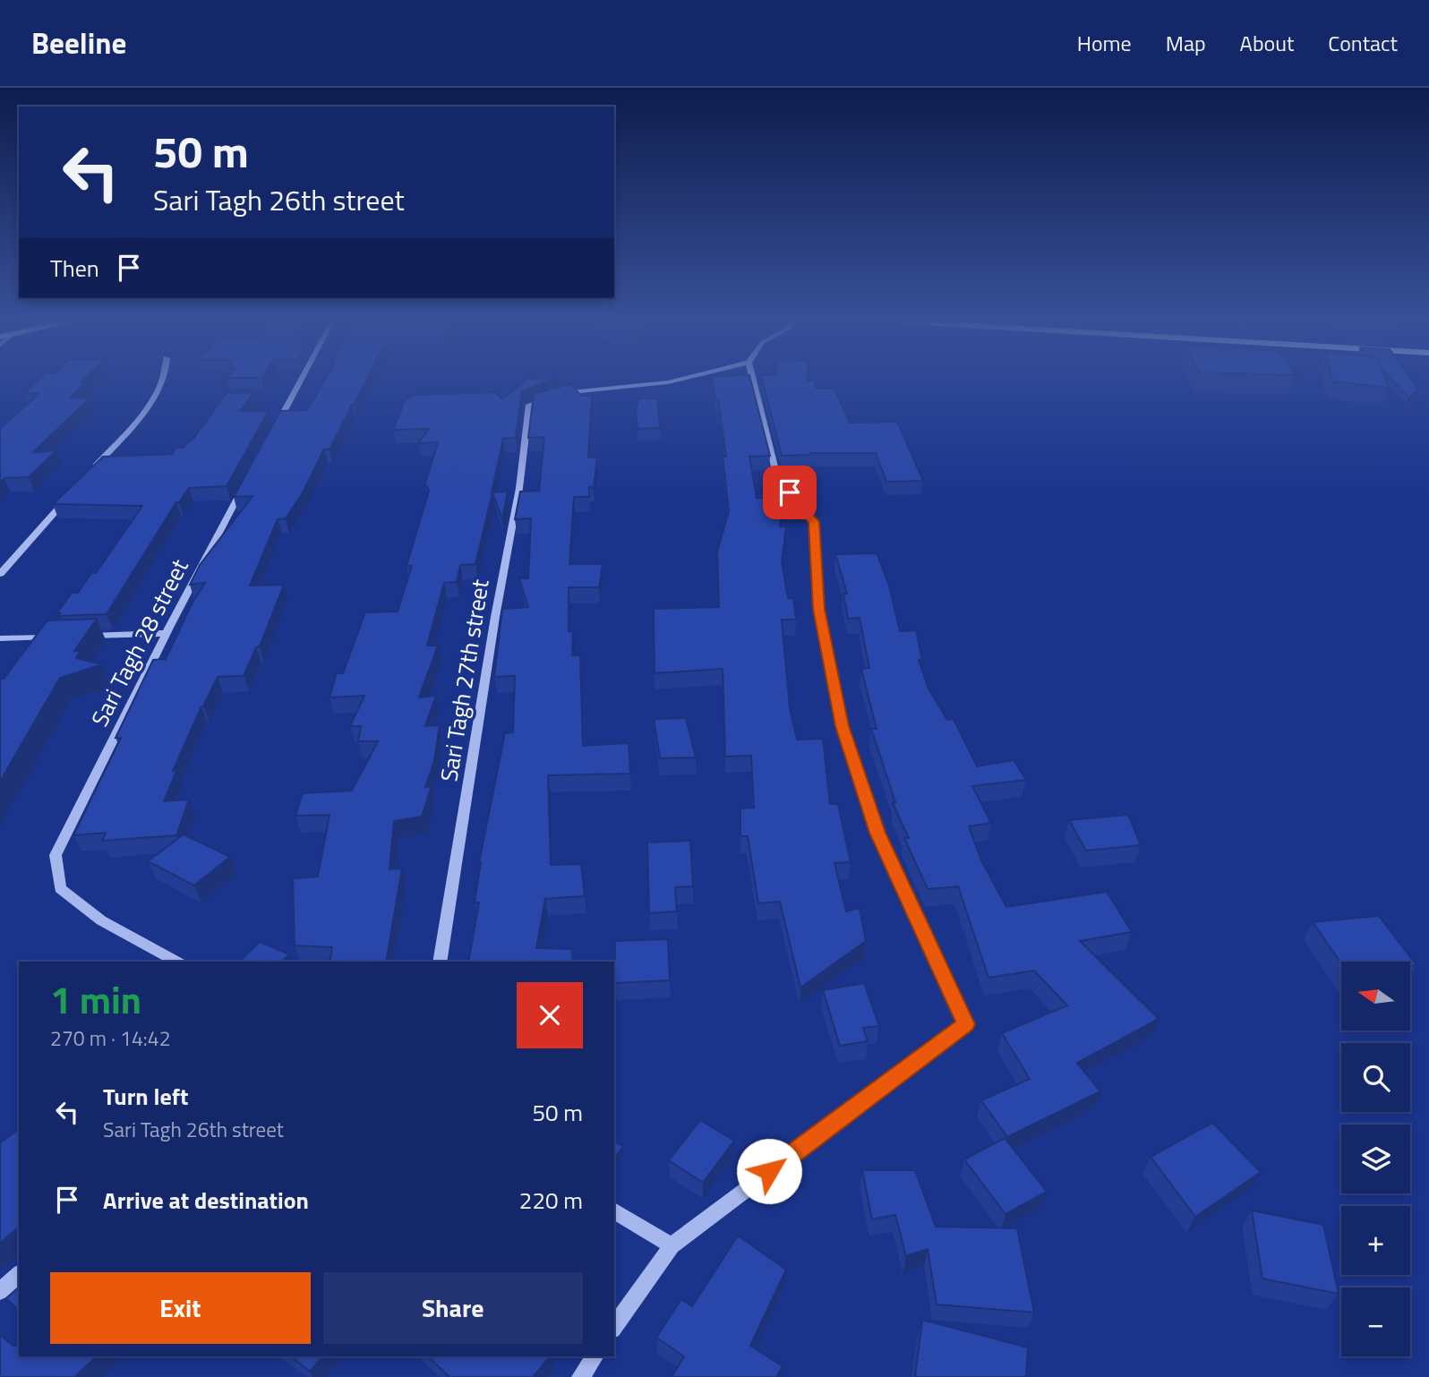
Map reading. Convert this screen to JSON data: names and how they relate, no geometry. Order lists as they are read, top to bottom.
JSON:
{
  "streets": {
    "street": ["Sari Tagh 28 street", "Sari Tagh 27th street"]
  },
  "north": "left",
  "page": {
    "header": "Beeline",
    "nav": [
      "Home",
      "Map",
      "About",
      "Contact"
    ],
    "turn": ["50 m", "Sari Tagh 26th street"],
    "then": "Then",
    "map_buttons": ["+", "−"],
    "heading": ["1 min", "270 m · 14:42"],
    "list": [
      {
        "name": "Turn left",
        "note": "Sari Tagh 26th street",
        "value": "50 m"
      },
      {
        "name": "Arrive at destination",
        "value": "220 m"
      }
    ],
    "buttons": ["Exit", "Share"]
  }
}
